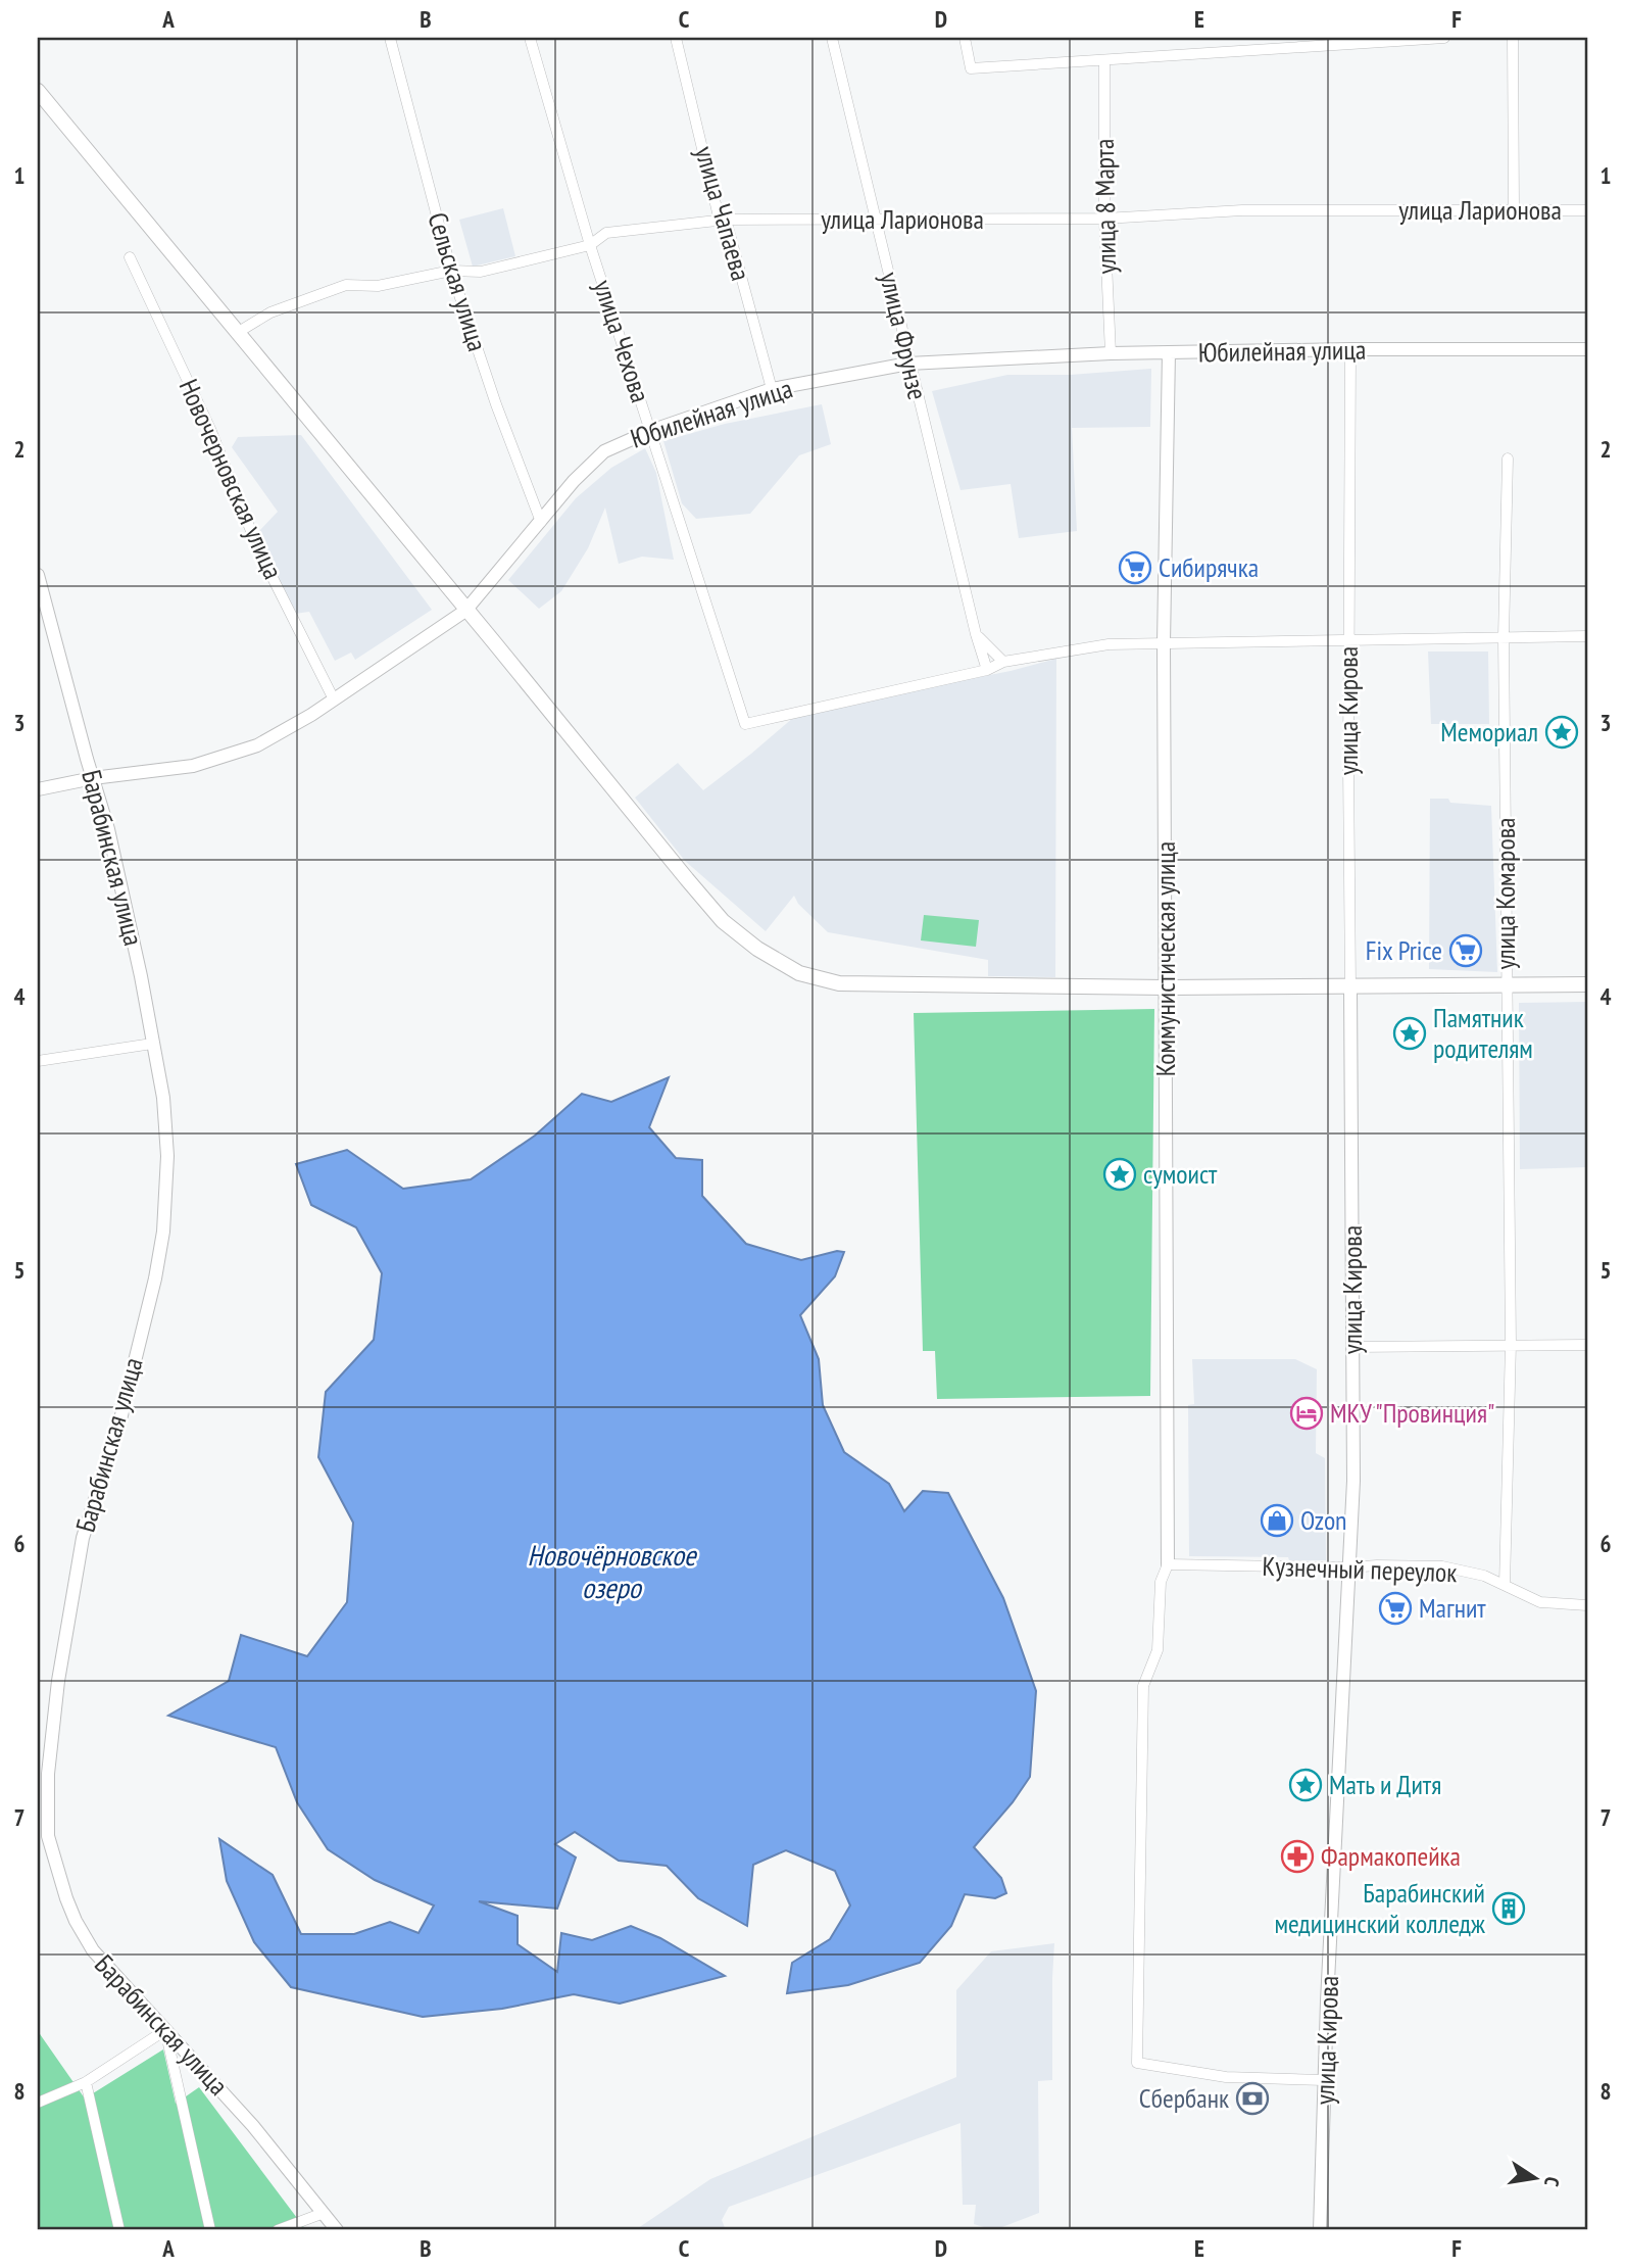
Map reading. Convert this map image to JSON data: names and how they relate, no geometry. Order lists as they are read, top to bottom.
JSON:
{
  "streets": {
    "street": [
      "улица 8 Марта",
      "улица Ларионова",
      "улица Чапаева",
      "Сельская улица",
      "улица Фрунзе",
      "улица Чехова",
      "Юбилейная улица",
      "Новочерновская улица",
      "улица Кирова",
      "Барабинская улица",
      "улица Комарова",
      "Коммунистическая улица",
      "Кузнечный переулок"
    ]
  },
  "crossings": [
    ["улица 8 Марта", "улица Ларионова"],
    ["улица 8 Марта", "Юбилейная улица"],
    ["улица Ларионова", "улица Чапаева"],
    ["улица Ларионова", "Сельская улица"],
    ["улица Ларионова", "улица Фрунзе"],
    ["улица Ларионова", "улица Чехова"],
    ["улица Чапаева", "Юбилейная улица"],
    ["Сельская улица", "Юбилейная улица"],
    ["улица Фрунзе", "улица Чехова"],
    ["улица Фрунзе", "Юбилейная улица"],
    ["улица Чехова", "Юбилейная улица"],
    ["Юбилейная улица", "Новочерновская улица"],
    ["Юбилейная улица", "улица Кирова"],
    ["Юбилейная улица", "Барабинская улица"],
    ["Юбилейная улица", "Коммунистическая улица"],
    ["улица Кирова", "Кузнечный переулок"],
    ["улица Комарова", "Кузнечный переулок"],
    ["Коммунистическая улица", "Кузнечный переулок"]
  ],
  "water": ["Новочёрновское озеро"],
  "places": {
    "supermarket": ["Сибирячка", "Fix Price", "Магнит"],
    "place": [
      "Мемориал",
      "Памятник родителям",
      "сумоист",
      "Мать и Дитя"
    ],
    "hotel": ["МКУ \"Провинция\""],
    "shop": ["Ozon"],
    "pharmacy": ["Фармакопейка"],
    "building": ["Барабинский медицинский колледж"],
    "bank": ["Сбербанк"]
  },
  "north": "right",
  "grid": {
    "columns": [
      "A",
      "B",
      "C",
      "D",
      "E",
      "F"
    ],
    "rows": [
      "1",
      "2",
      "3",
      "4",
      "5",
      "6",
      "7",
      "8"
    ]
  }
}
